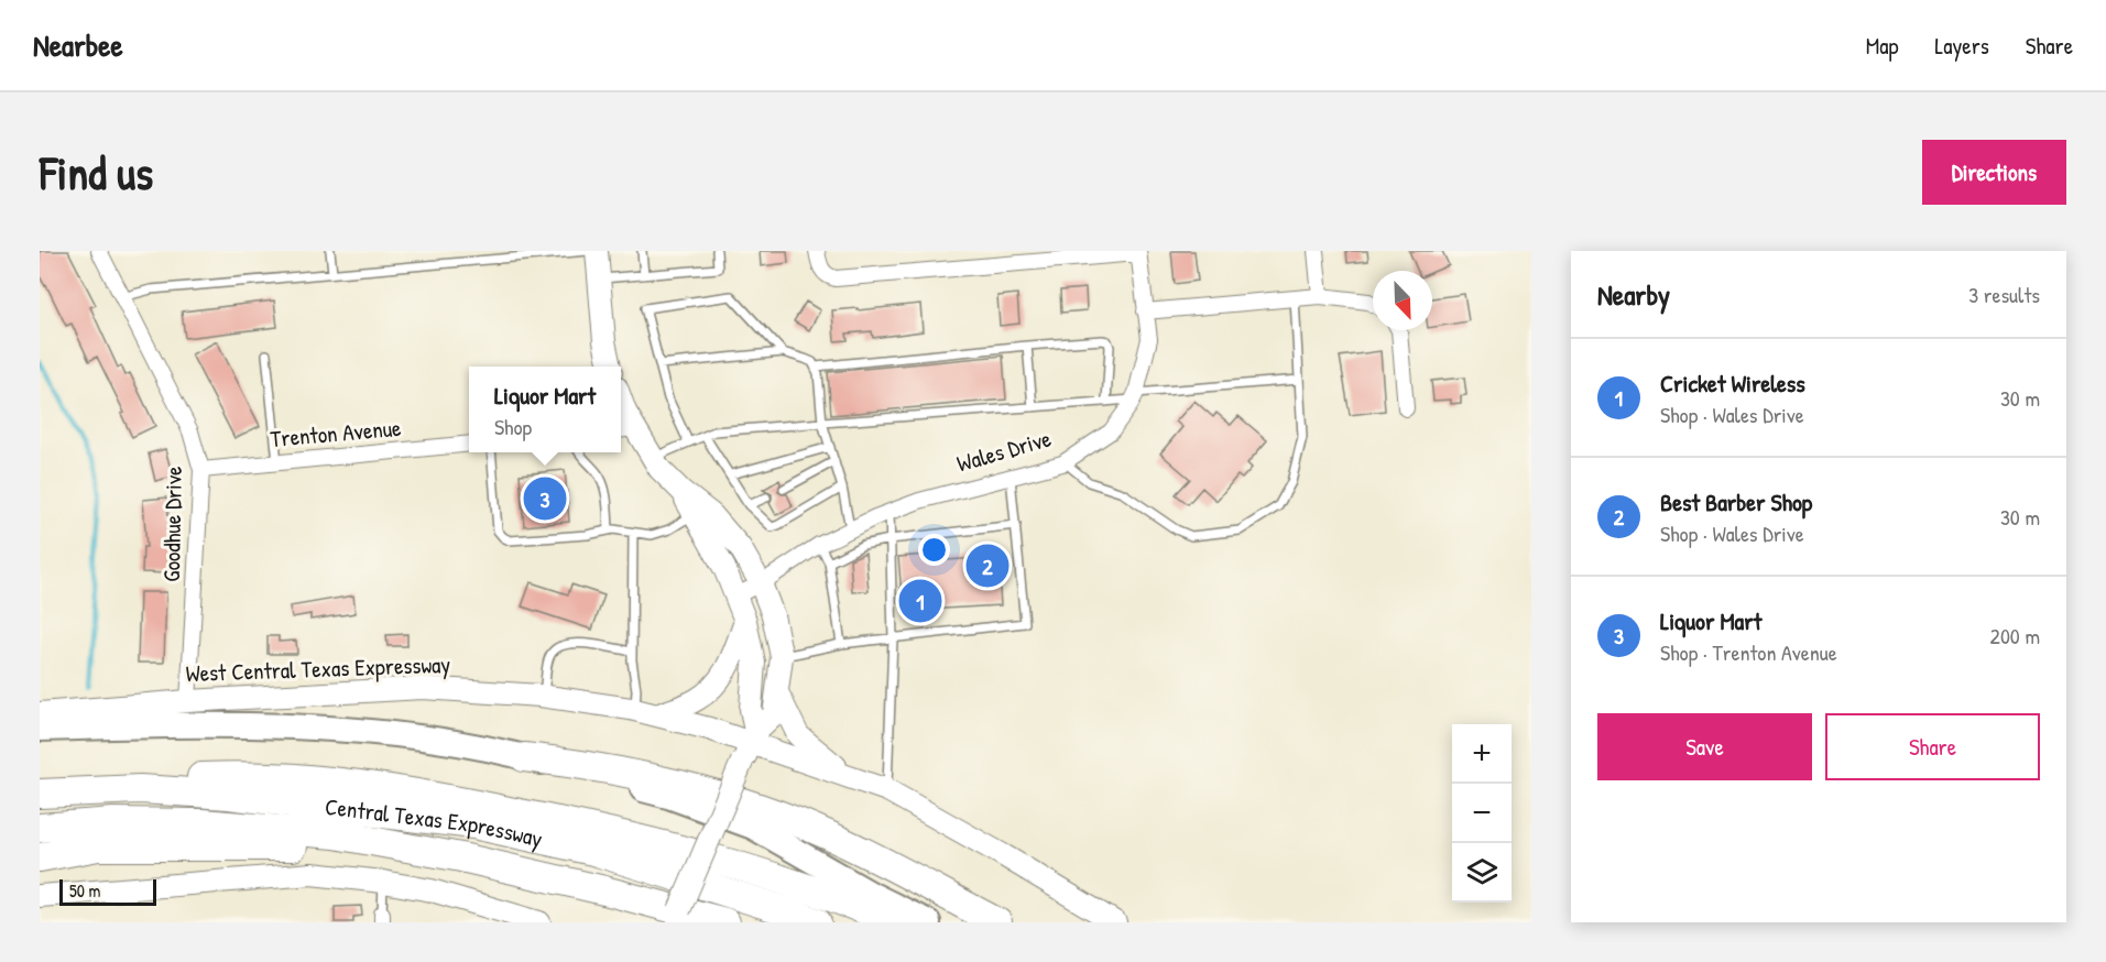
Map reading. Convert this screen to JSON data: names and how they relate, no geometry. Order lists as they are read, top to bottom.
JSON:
{
  "streets": {
    "highway": ["Central Texas Expressway"],
    "main road": ["West Central Texas Expressway"],
    "street": ["Trenton Avenue", "Wales Drive", "Goodhue Drive"]
  },
  "crossings": [
    ["Trenton Avenue", "Goodhue Drive"],
    ["Goodhue Drive", "West Central Texas Expressway"]
  ],
  "scale_bar": "50 m",
  "north": "bottom right",
  "page": {
    "header": "Nearbee",
    "nav": ["Map", "Layers", "Share"],
    "buttons": [
      "Directions",
      ["Save", "Share"]
    ],
    "title": "Find us",
    "heading": ["Nearby", "3 results"],
    "list": [
      {
        "mark": "1",
        "name": "Cricket Wireless",
        "note": "Shop · Wales Drive",
        "value": "30 m"
      },
      {
        "mark": "2",
        "name": "Best Barber Shop",
        "note": "Shop · Wales Drive",
        "value": "30 m"
      },
      {
        "mark": "3",
        "name": "Liquor Mart",
        "note": "Shop · Trenton Avenue",
        "value": "200 m"
      }
    ],
    "popup": ["Liquor Mart", "Shop"],
    "pins": ["3", "2", "1"],
    "map_buttons": ["+", "−"],
    "scale": "50 m"
  }
}
